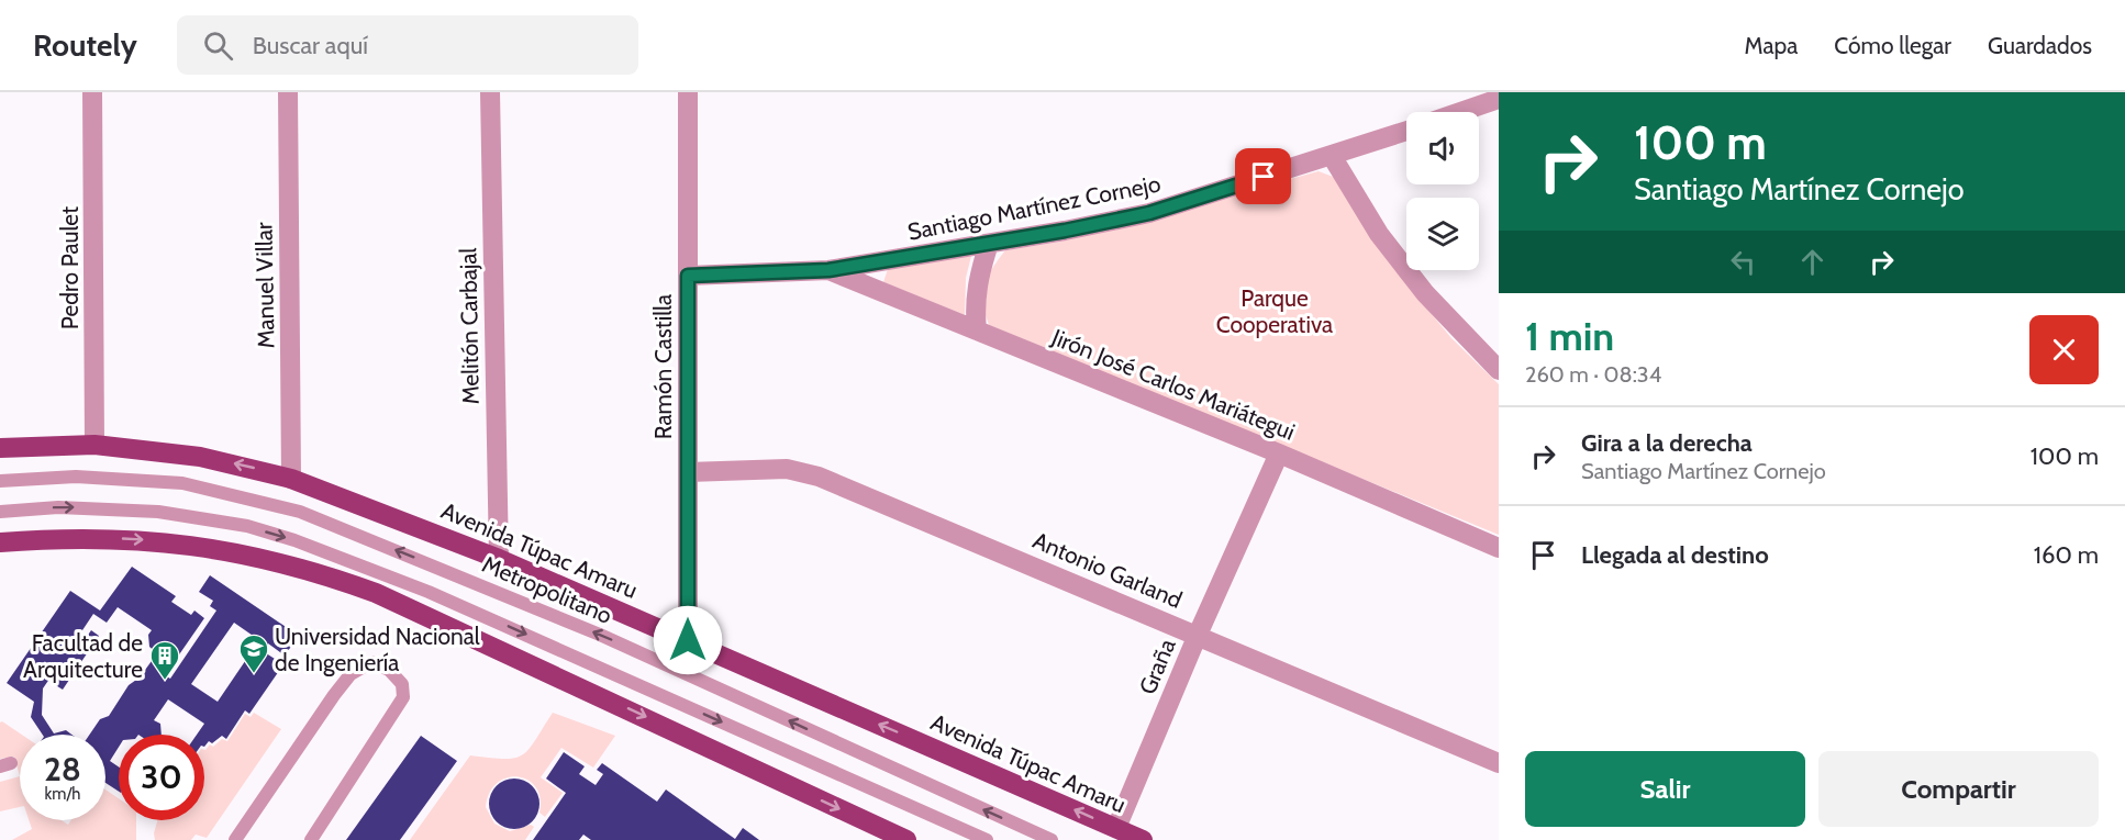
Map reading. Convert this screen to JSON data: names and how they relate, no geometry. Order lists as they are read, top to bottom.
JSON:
{
  "streets": {
    "main road": ["Avenida Túpac Amaru"],
    "street": [
      "Santiago Martínez Cornejo",
      "Pedro Paulet",
      "Manuel Villar",
      "Melitón Carbajal",
      "Ramón Castilla",
      "Jirón José Carlos Mariátegui",
      "Antonio Garland",
      "Graña"
    ],
    "lane": ["Metropolitano"]
  },
  "crossings": [
    ["Santiago Martínez Cornejo", "Ramón Castilla"],
    ["Santiago Martínez Cornejo", "Jirón José Carlos Mariátegui"],
    ["Pedro Paulet", "Avenida Túpac Amaru"],
    ["Manuel Villar", "Avenida Túpac Amaru"],
    ["Melitón Carbajal", "Avenida Túpac Amaru"],
    ["Ramón Castilla", "Avenida Túpac Amaru"],
    ["Ramón Castilla", "Antonio Garland"],
    ["Jirón José Carlos Mariátegui", "Graña"],
    ["Avenida Túpac Amaru", "Graña"],
    ["Antonio Garland", "Graña"]
  ],
  "parks": ["Parque Cooperativa"],
  "places": {
    "school or university": ["Universidad Nacional de Ingeniería"],
    "building": ["Facultad de Arquitecture"]
  },
  "page": {
    "header": "Routely",
    "search": "Buscar aquí",
    "nav": ["Mapa", "Cómo llegar", "Guardados"],
    "turn": ["100 m", "Santiago Martínez Cornejo"],
    "heading": ["1 min", "260 m · 08:34"],
    "list": [
      {
        "name": "Gira a la derecha",
        "note": "Santiago Martínez Cornejo",
        "value": "100 m"
      },
      {
        "name": "Llegada al destino",
        "value": "160 m"
      }
    ],
    "speed": "28 km/h",
    "limit": "30",
    "buttons": ["Salir", "Compartir"]
  }
}
